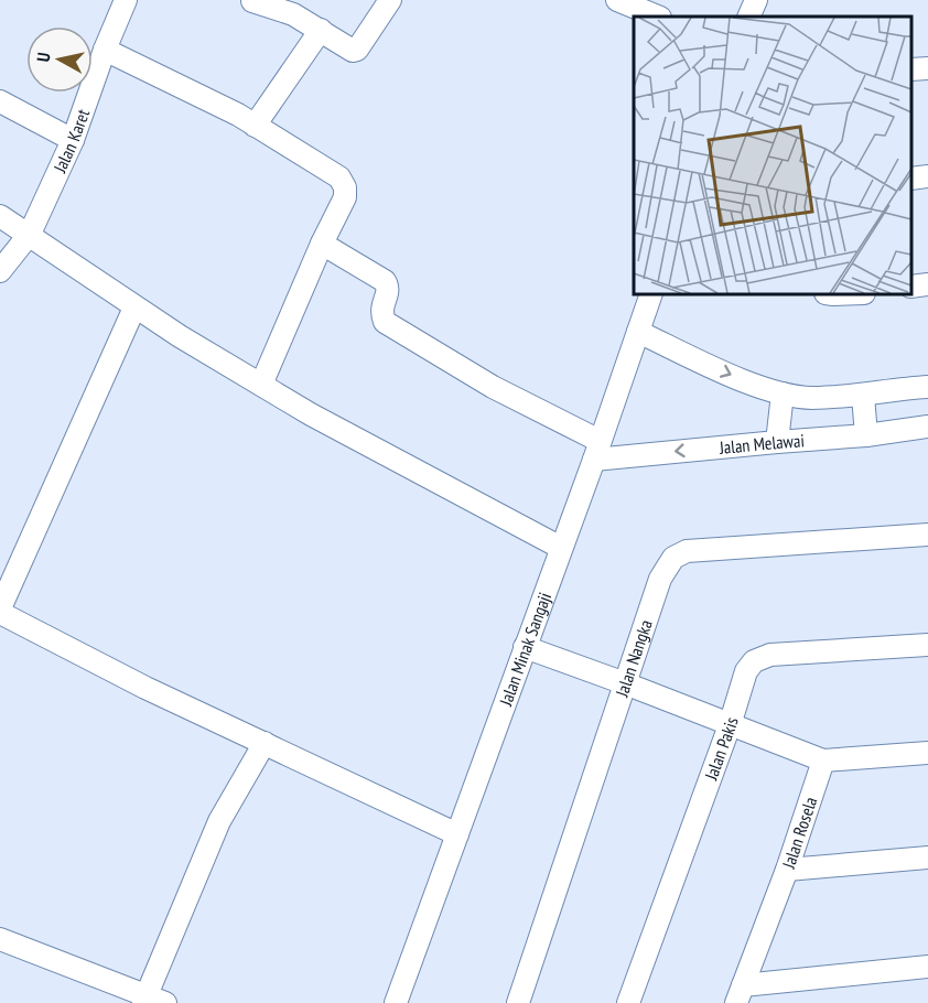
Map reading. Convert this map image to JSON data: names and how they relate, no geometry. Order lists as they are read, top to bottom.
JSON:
{
  "streets": {
    "street": [
      "Jalan Karet",
      "Jalan Melawai",
      "Jalan Minak Sangaji",
      "Jalan Nangka",
      "Jalan Pakis",
      "Jalan Rosela"
    ]
  },
  "crossings": [
    ["Jalan Melawai", "Jalan Minak Sangaji"]
  ],
  "one_way": ["Jalan Melawai"],
  "north": "left"
}
